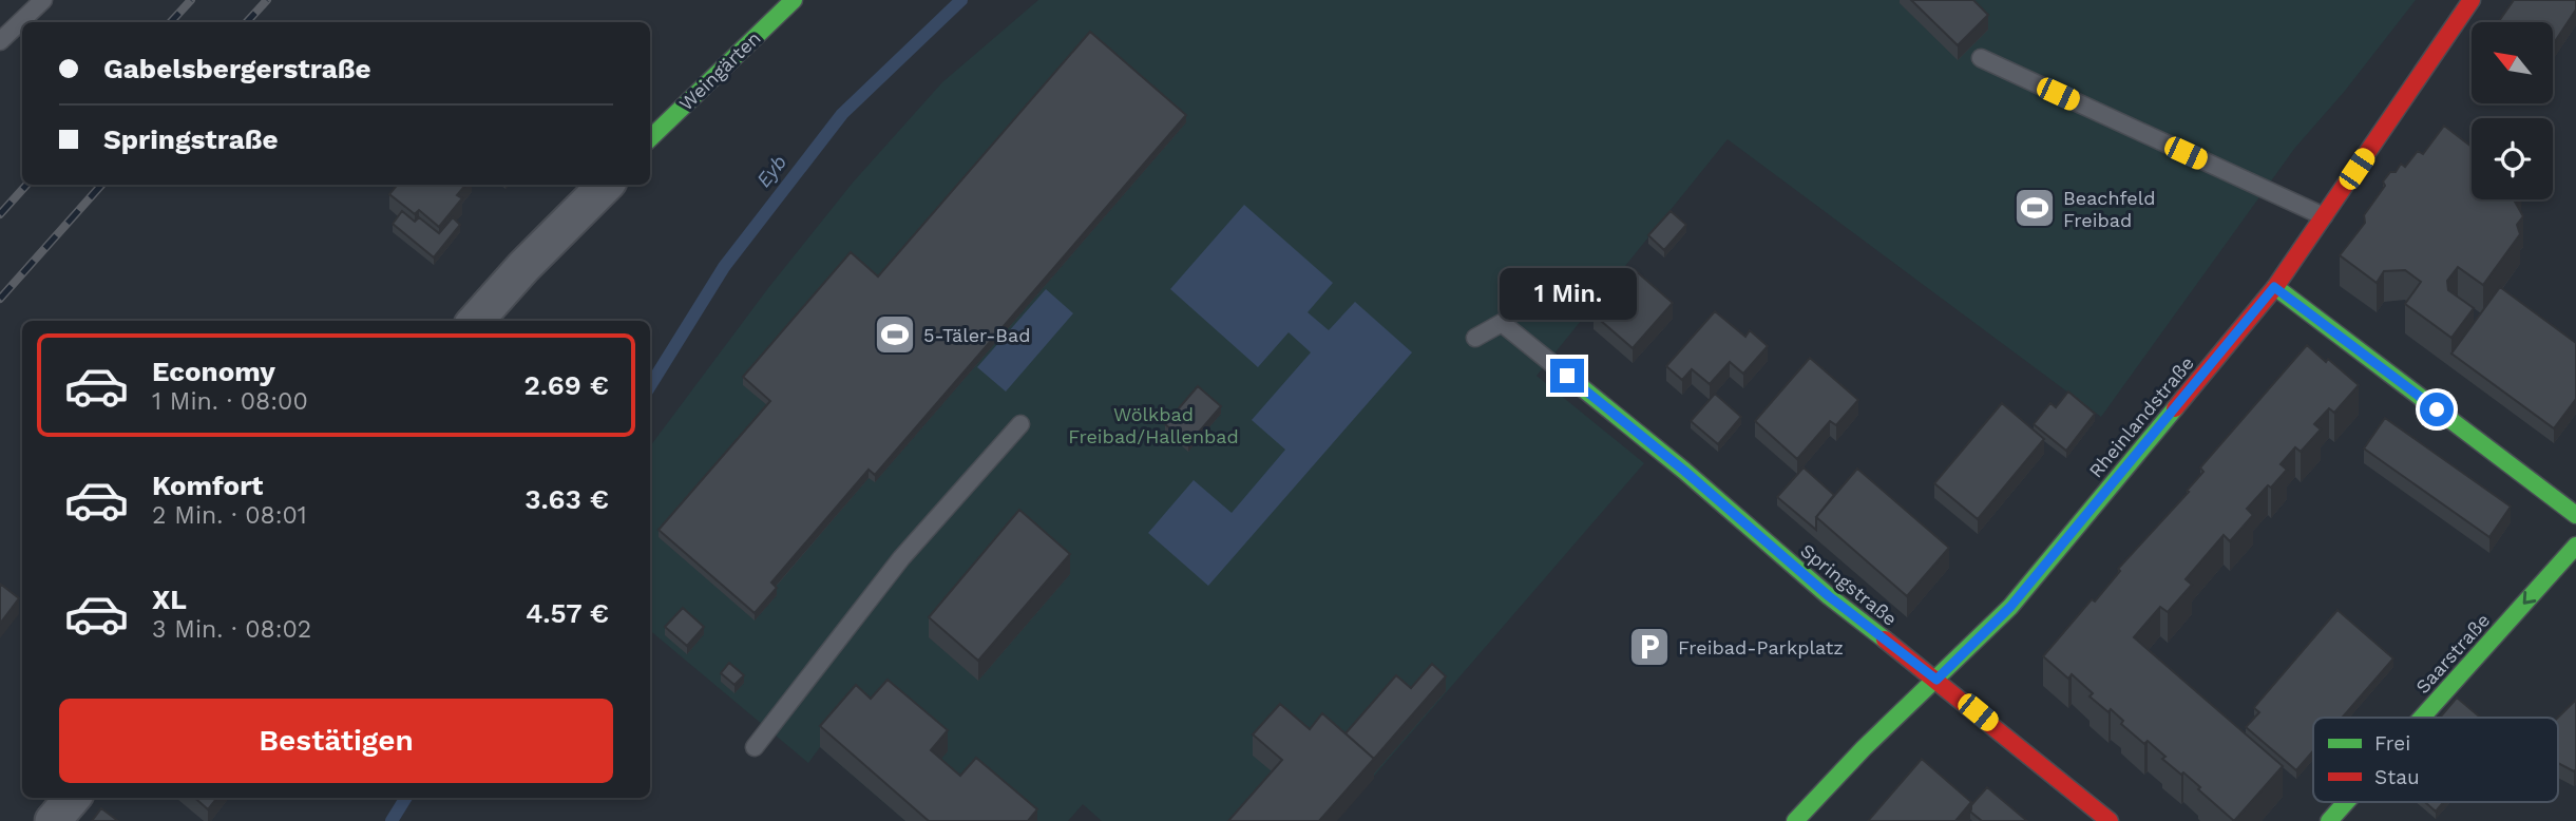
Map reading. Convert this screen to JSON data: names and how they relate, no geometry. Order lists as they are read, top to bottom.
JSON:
{
  "streets": {
    "street": [
      "Weingärten",
      "Rheinlandstraße",
      "Springstraße",
      "Saarstraße"
    ]
  },
  "crossings": [
    ["Rheinlandstraße", "Springstraße"]
  ],
  "one_way": ["Saarstraße"],
  "water": ["Eyb"],
  "parks": ["Wölkbad Freibad/Hallenbad"],
  "places": {
    "sports": ["Beachfeld Freibad", "5-Täler-Bad"],
    "parking": ["Freibad-Parkplatz"]
  },
  "legend": ["Frei", "Stau"],
  "north": "top left",
  "page": {
    "banner": ["Gabelsbergerstraße", "Springstraße"],
    "bubble": "1 Min.",
    "list": [
      {
        "name": "Economy",
        "note": "1 Min. · 08:00",
        "value": "2.69 €"
      },
      {
        "name": "Komfort",
        "note": "2 Min. · 08:01",
        "value": "3.63 €"
      },
      {
        "name": "XL",
        "note": "3 Min. · 08:02",
        "value": "4.57 €"
      }
    ],
    "buttons": "Bestätigen"
  }
}
